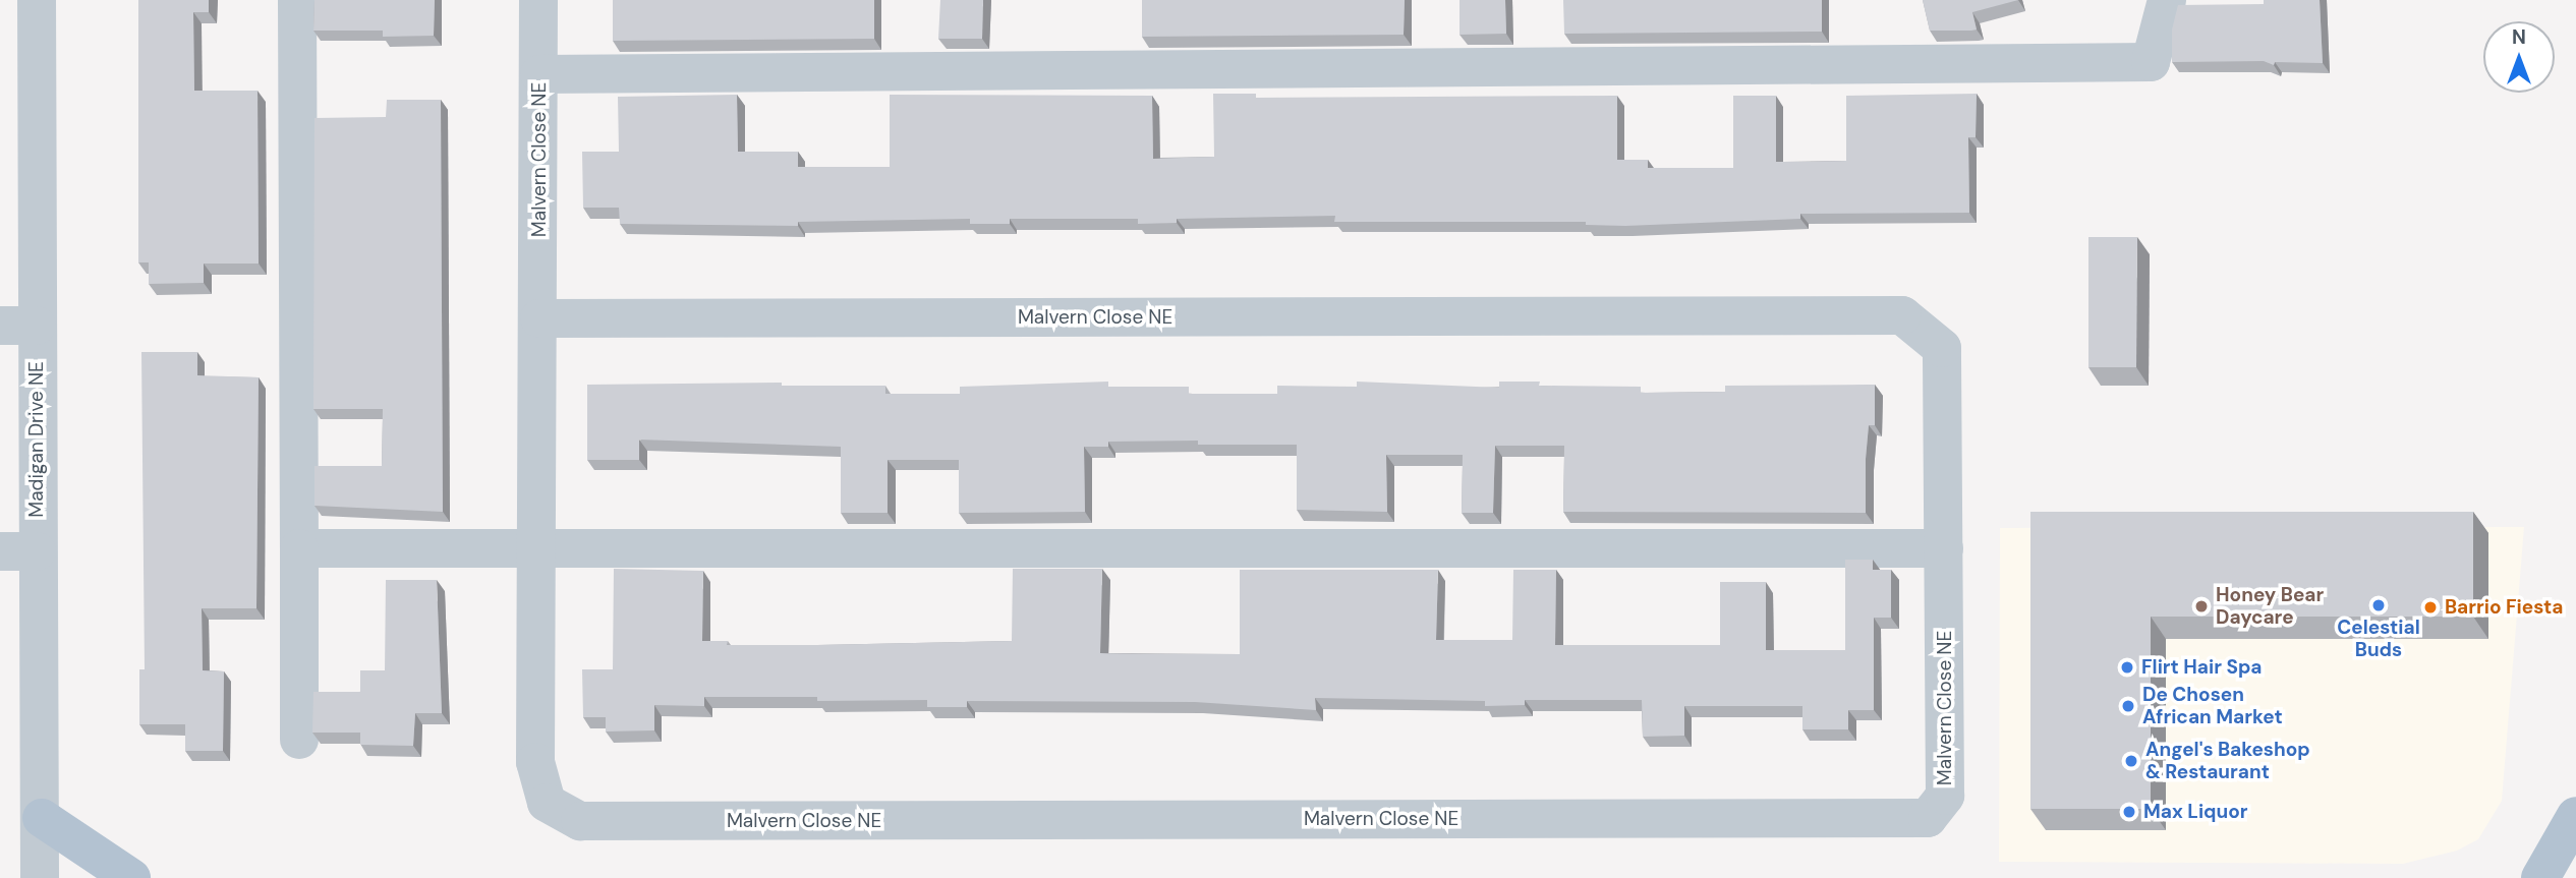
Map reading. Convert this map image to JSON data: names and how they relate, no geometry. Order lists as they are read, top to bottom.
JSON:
{
  "streets": {
    "street": ["Malvern Close NE", "Madigan Drive NE"]
  },
  "places": [
    "Celestial Buds",
    "Honey Bear Daycare",
    "Barrio Fiesta",
    "Flirt Hair Spa",
    "De Chosen African Market",
    "Angel's Bakeshop & Restaurant",
    "Max Liquor"
  ],
  "north": "top"
}
